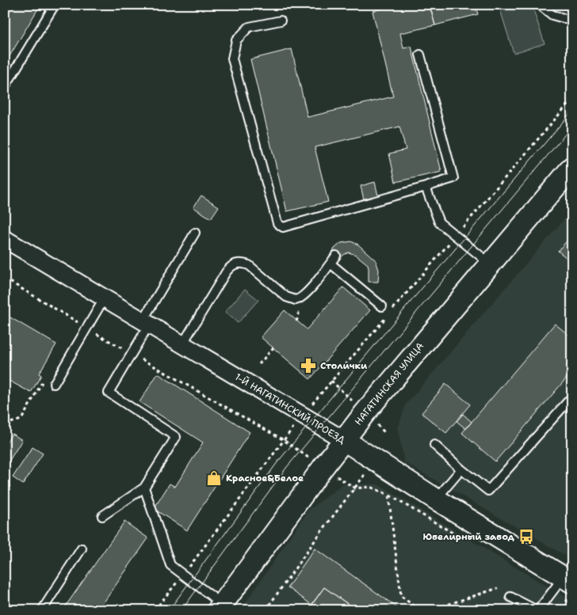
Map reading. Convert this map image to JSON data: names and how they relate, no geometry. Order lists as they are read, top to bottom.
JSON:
{
  "streets": {
    "street": ["НАГАТИНСКАЯ УЛИЦА", "1-Й НАГАТИНСКИЙ ПРОЕЗД"]
  },
  "crossings": [
    ["НАГАТИНСКАЯ УЛИЦА", "1-Й НАГАТИНСКИЙ ПРОЕЗД"]
  ],
  "places": {
    "pharmacy": ["Столички"],
    "shop": ["Красное&Белое"],
    "bus stop": ["Ювелирный завод"]
  }
}
